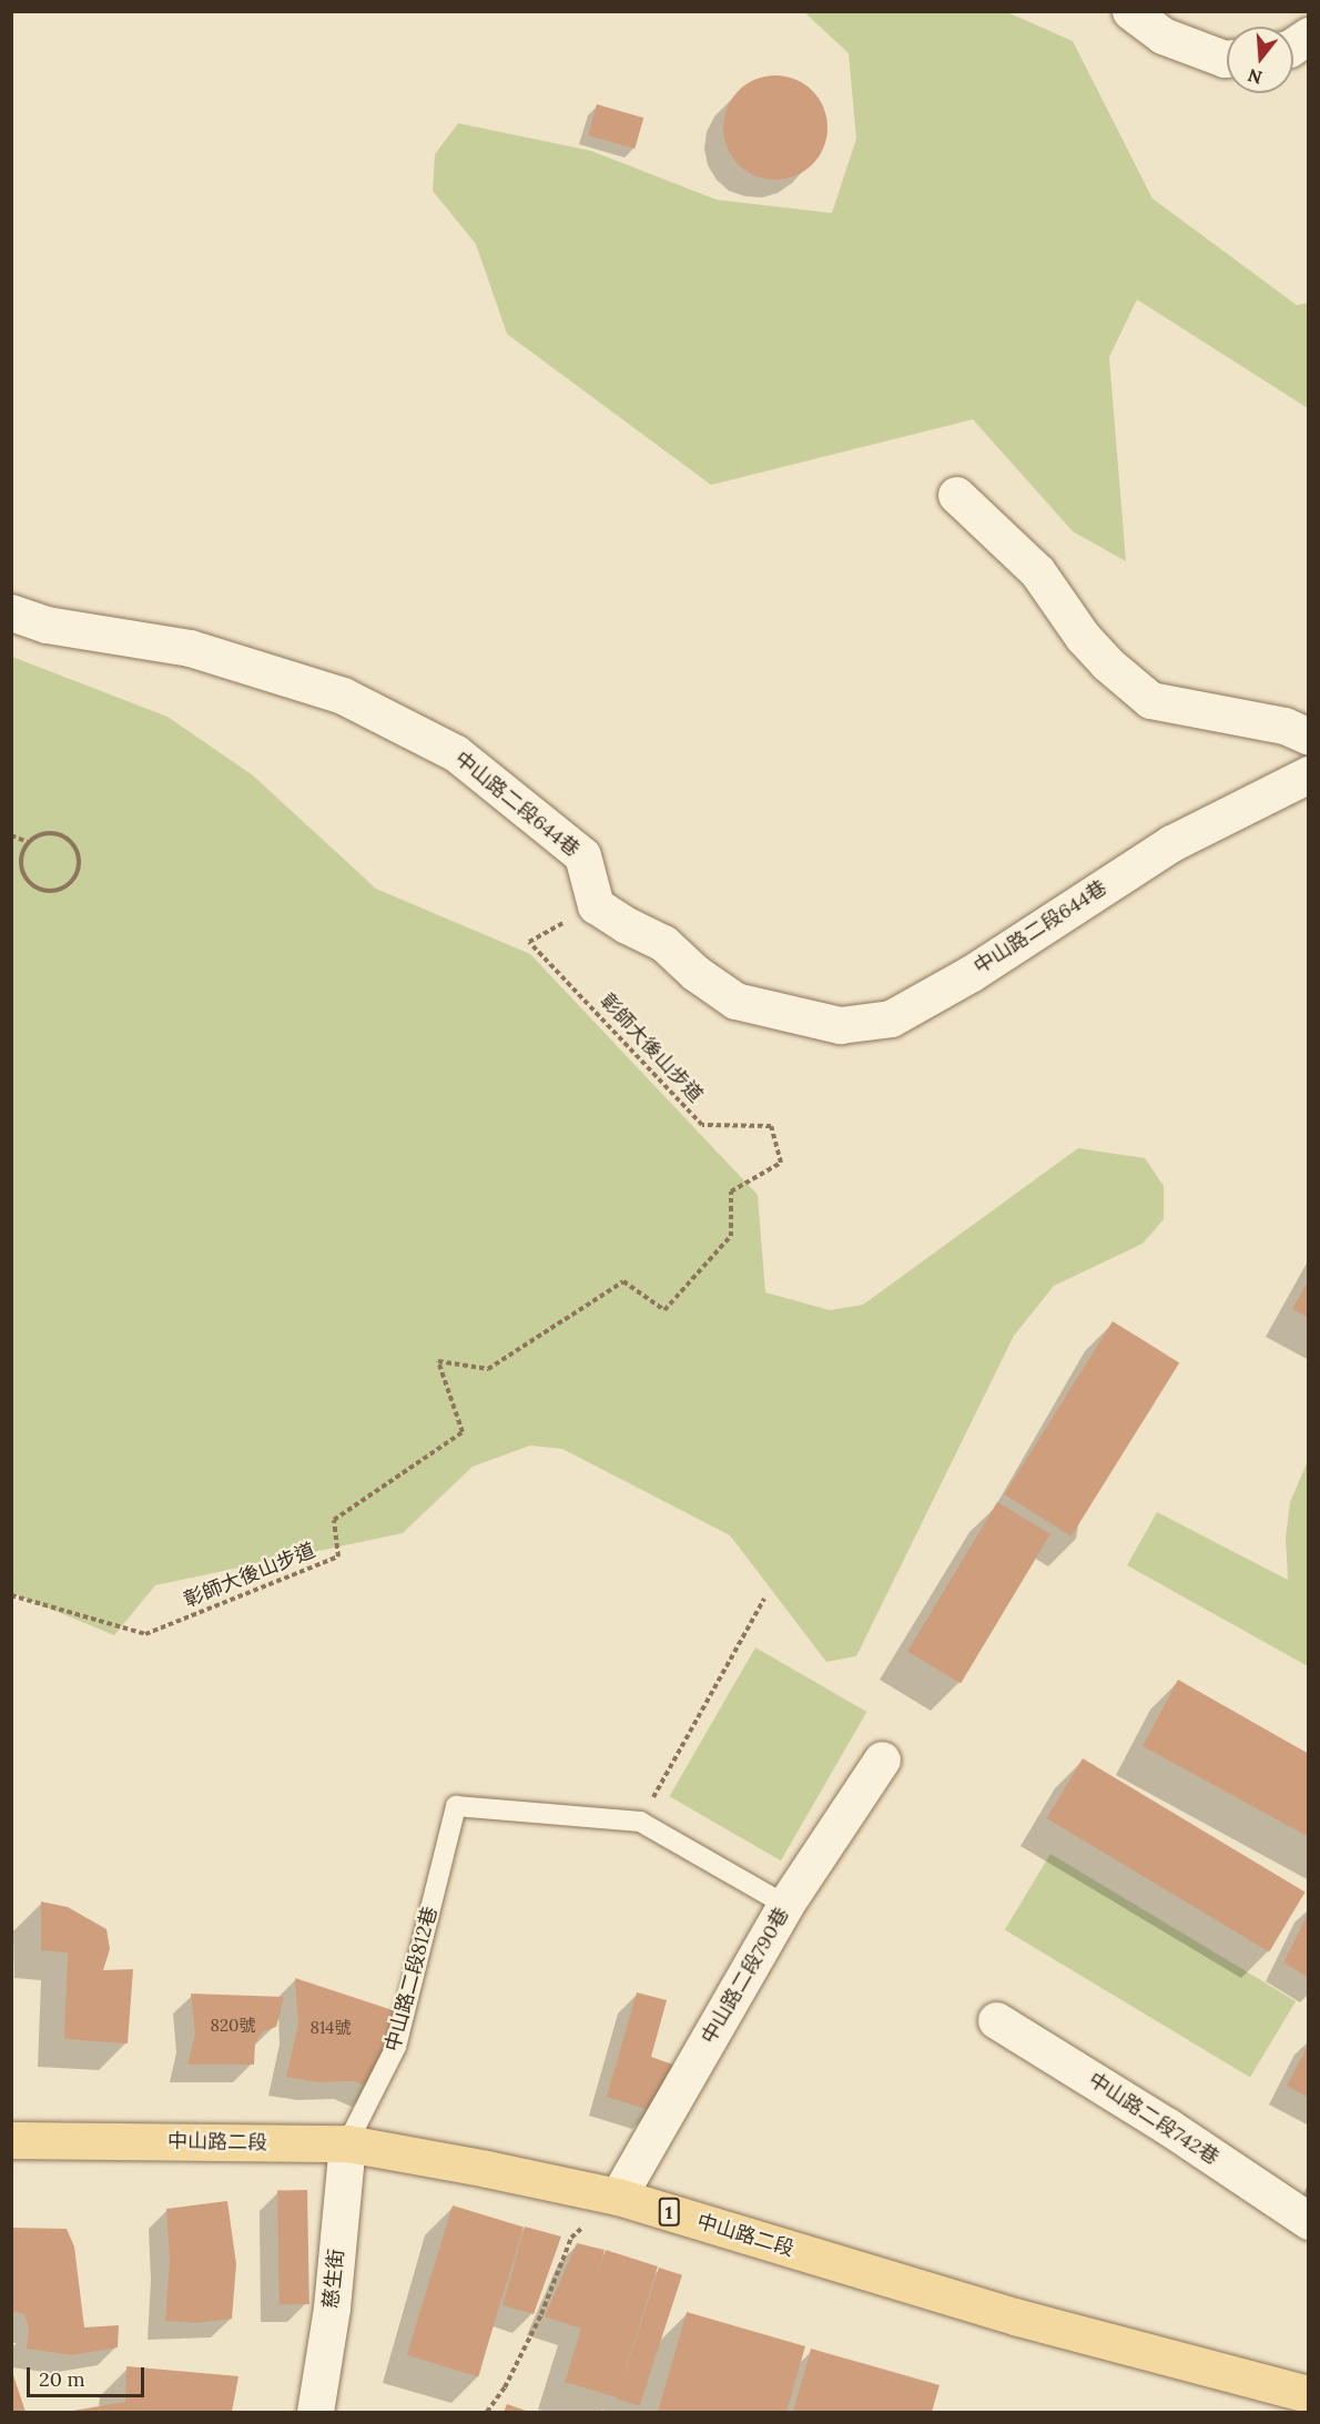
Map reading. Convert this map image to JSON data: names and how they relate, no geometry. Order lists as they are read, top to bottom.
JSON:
{
  "streets": {
    "main road": ["中山路二段", "1"],
    "street": [
      "中山路二段644巷",
      "中山路二段790巷",
      "中山路二段742巷",
      "慈生街"
    ],
    "lane": ["中山路二段812巷"],
    "path": ["彰師大後山步道"]
  },
  "crossings": [
    ["中山路二段644巷", "彰師大後山步道"],
    ["中山路二段790巷", "中山路二段"],
    ["中山路二段812巷", "中山路二段"],
    ["中山路二段812巷", "慈生街"],
    ["中山路二段", "慈生街"]
  ],
  "house_numbers": ["820號", "814號"],
  "scale_bar": "20 m",
  "north": "bottom"
}
